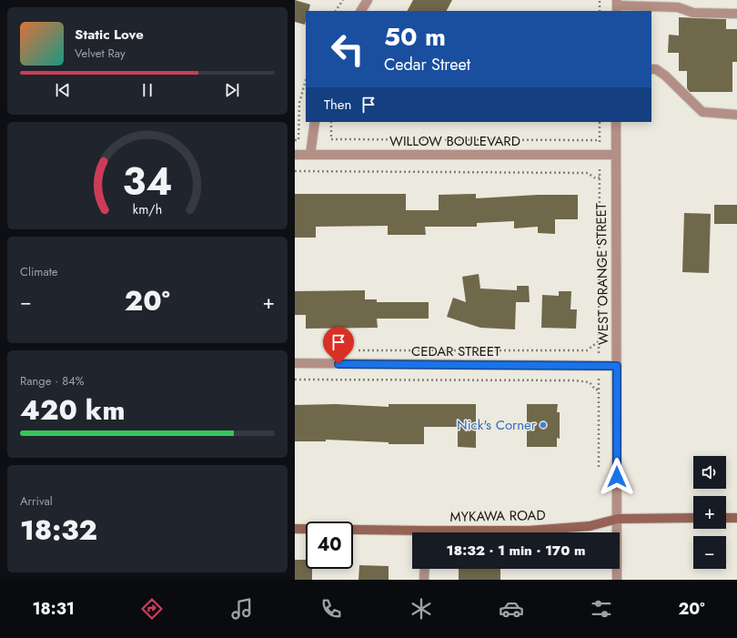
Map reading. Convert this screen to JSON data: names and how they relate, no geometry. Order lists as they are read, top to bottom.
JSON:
{
  "streets": {
    "main road": ["MYKAWA ROAD"],
    "street": ["WILLOW BOULEVARD", "WEST ORANGE STREET", "CEDAR STREET"]
  },
  "crossings": [
    ["WILLOW BOULEVARD", "WEST ORANGE STREET"],
    ["WEST ORANGE STREET", "CEDAR STREET"],
    ["WEST ORANGE STREET", "MYKAWA ROAD"]
  ],
  "places": ["Nick's Corner"],
  "page": {
    "turn": ["50 m", "Cedar Street"],
    "song": ["Static Love", "Velvet Ray"],
    "then": "Then",
    "tile": [
      "Climate",
      ["Range · 84%", "420 km"],
      ["Arrival", "18:32"]
    ],
    "heat": ["−", "20°", "+"],
    "map_buttons": ["+", "−"],
    "limit": "40",
    "trip": "18:32 · 1 min · 170 m",
    "tabs": ["18:31", "20°"],
    "gauge": ["34", "km/h"]
  }
}
